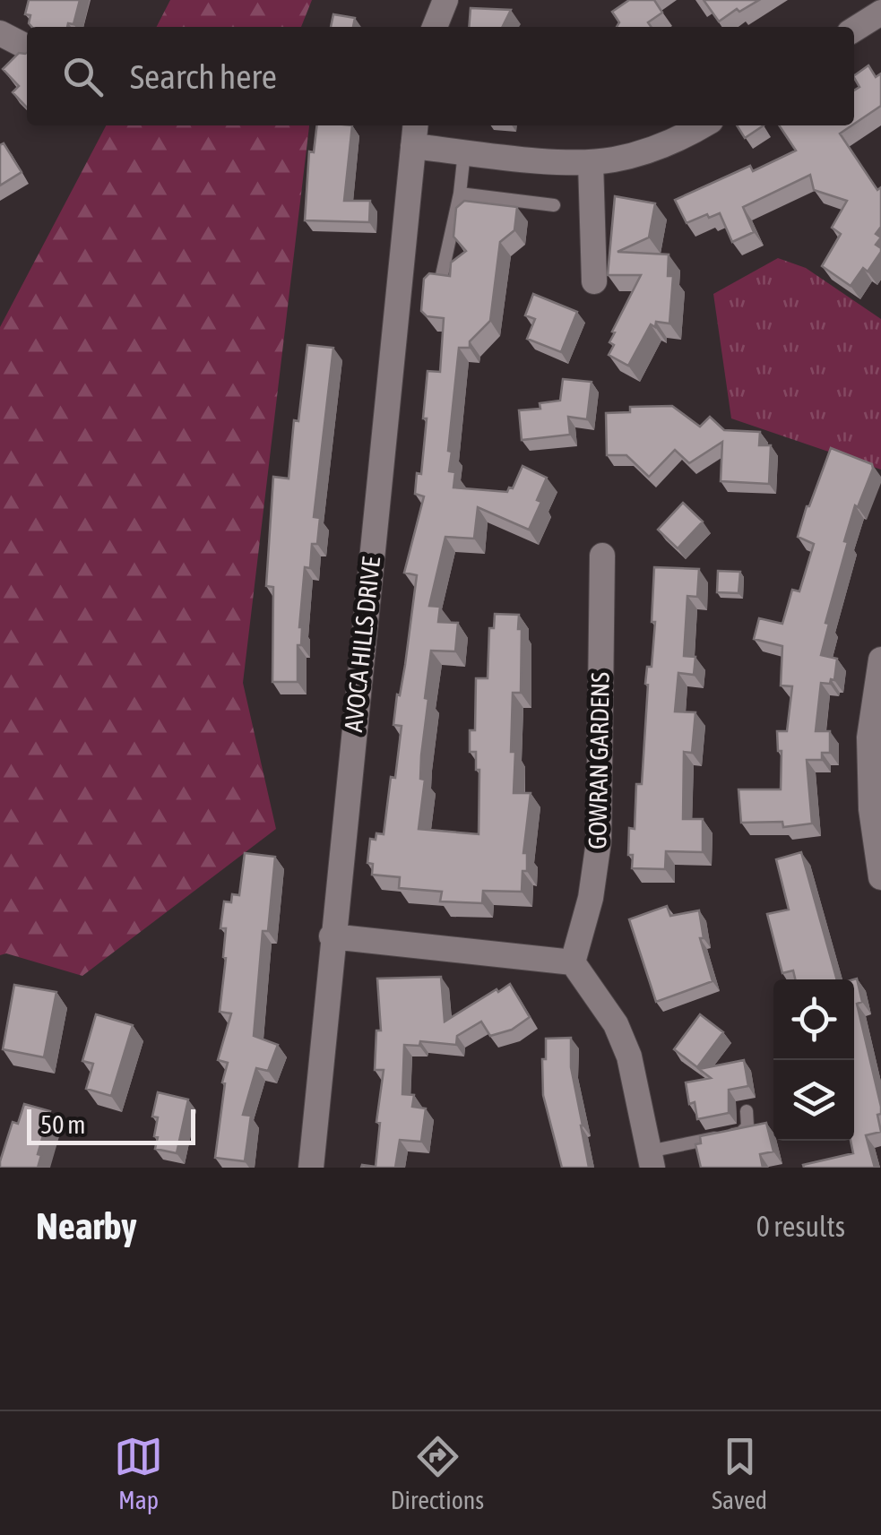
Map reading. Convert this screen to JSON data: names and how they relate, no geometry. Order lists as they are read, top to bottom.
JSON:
{
  "streets": {
    "street": ["AVOCA HILLS DRIVE", "GOWRAN GARDENS"]
  },
  "scale_bar": "50 m",
  "page": {
    "search": "Search here",
    "scale": "50 m",
    "heading": ["Nearby", "0 results"],
    "nav": ["Map", "Directions", "Saved"]
  }
}
